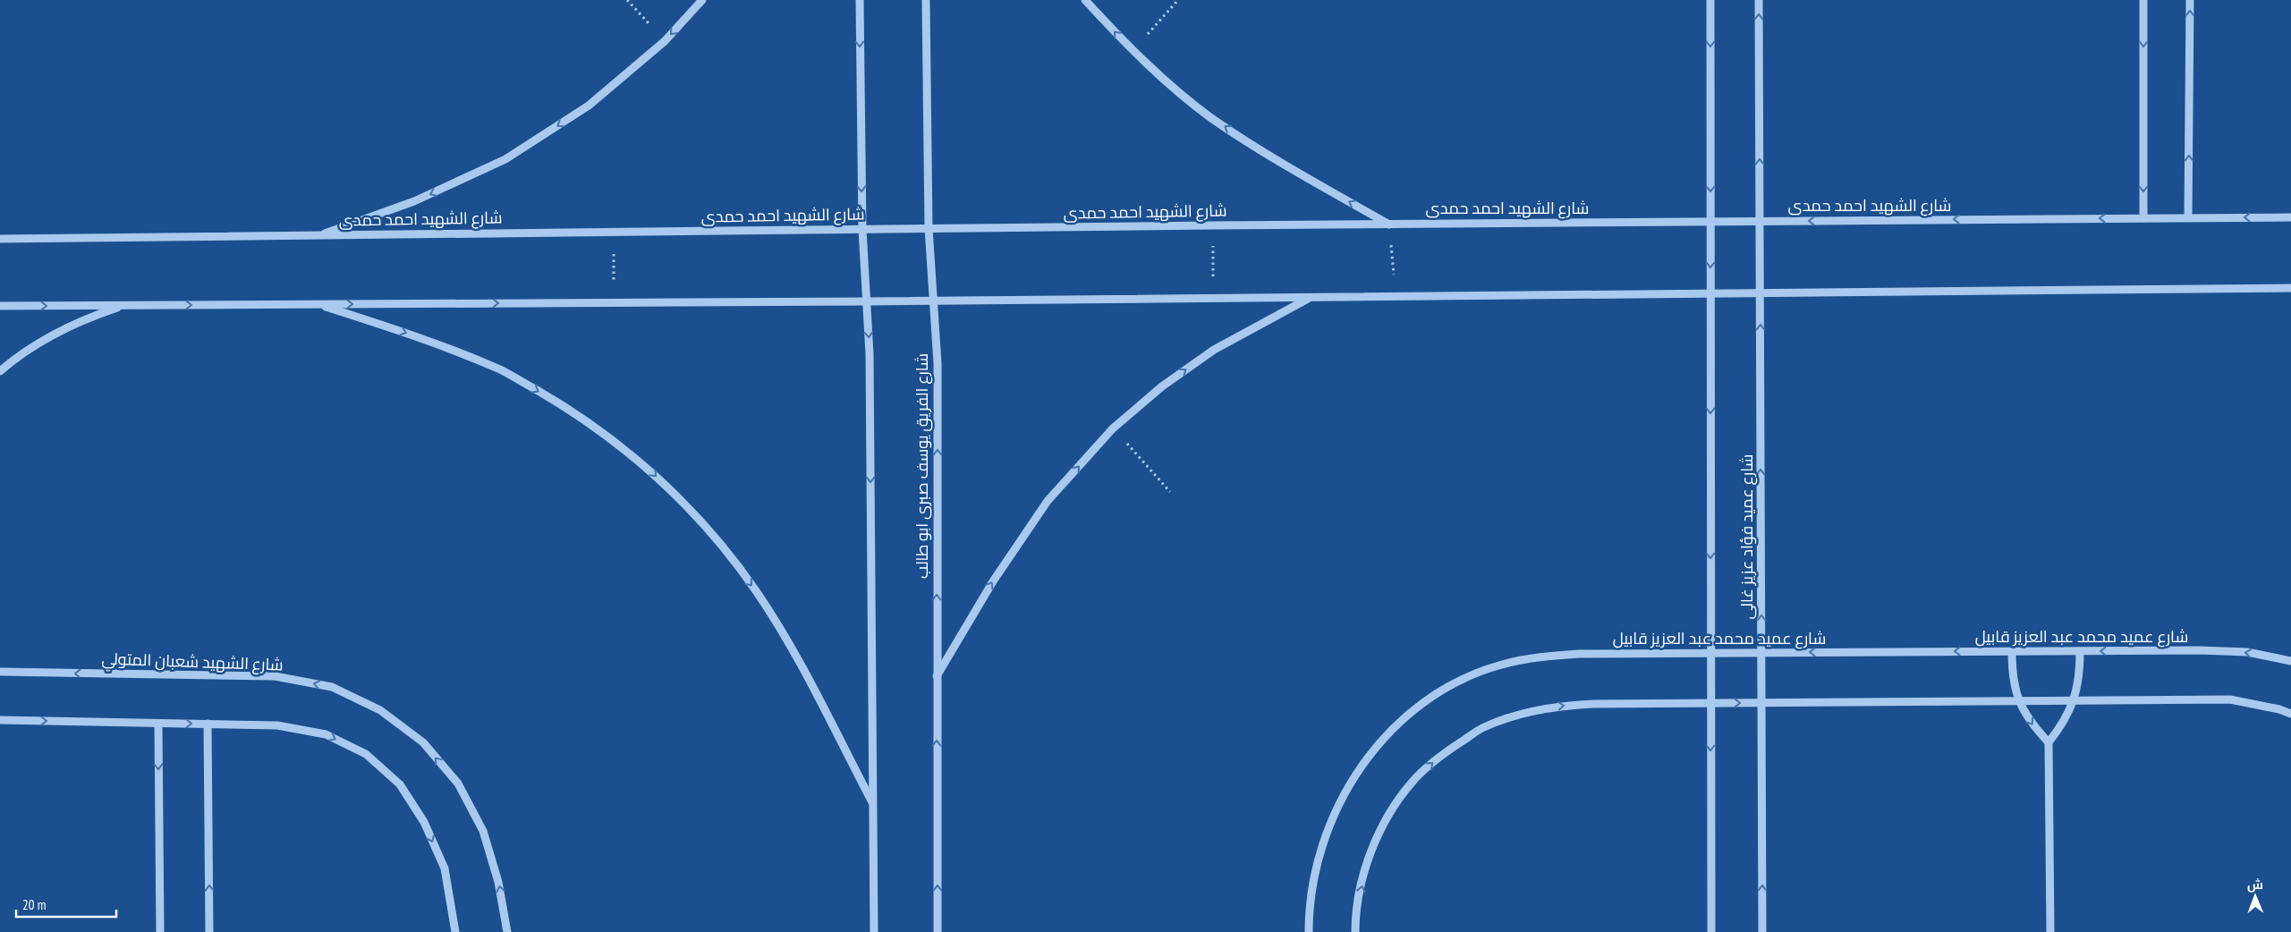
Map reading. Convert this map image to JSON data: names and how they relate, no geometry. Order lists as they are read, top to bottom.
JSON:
{
  "streets": {
    "street": [
      "شارع الشهيد احمد حمدى",
      "شارع الفريق يوسف صبرى ابو طالب",
      "شارع عميد فؤاد عزيز غالى",
      "شارع عميد محمد عبد العزيز قابيل",
      "شارع الشهيد شعبان المتولي"
    ]
  },
  "crossings": [
    ["شارع الشهيد احمد حمدى", "شارع الفريق يوسف صبرى ابو طالب"],
    ["شارع الشهيد احمد حمدى", "شارع عميد فؤاد عزيز غالى"],
    ["شارع عميد فؤاد عزيز غالى", "شارع عميد محمد عبد العزيز قابيل"]
  ],
  "one_way": ["شارع الشهيد شعبان المتولي"],
  "scale_bar": "20 m",
  "north": "top"
}
